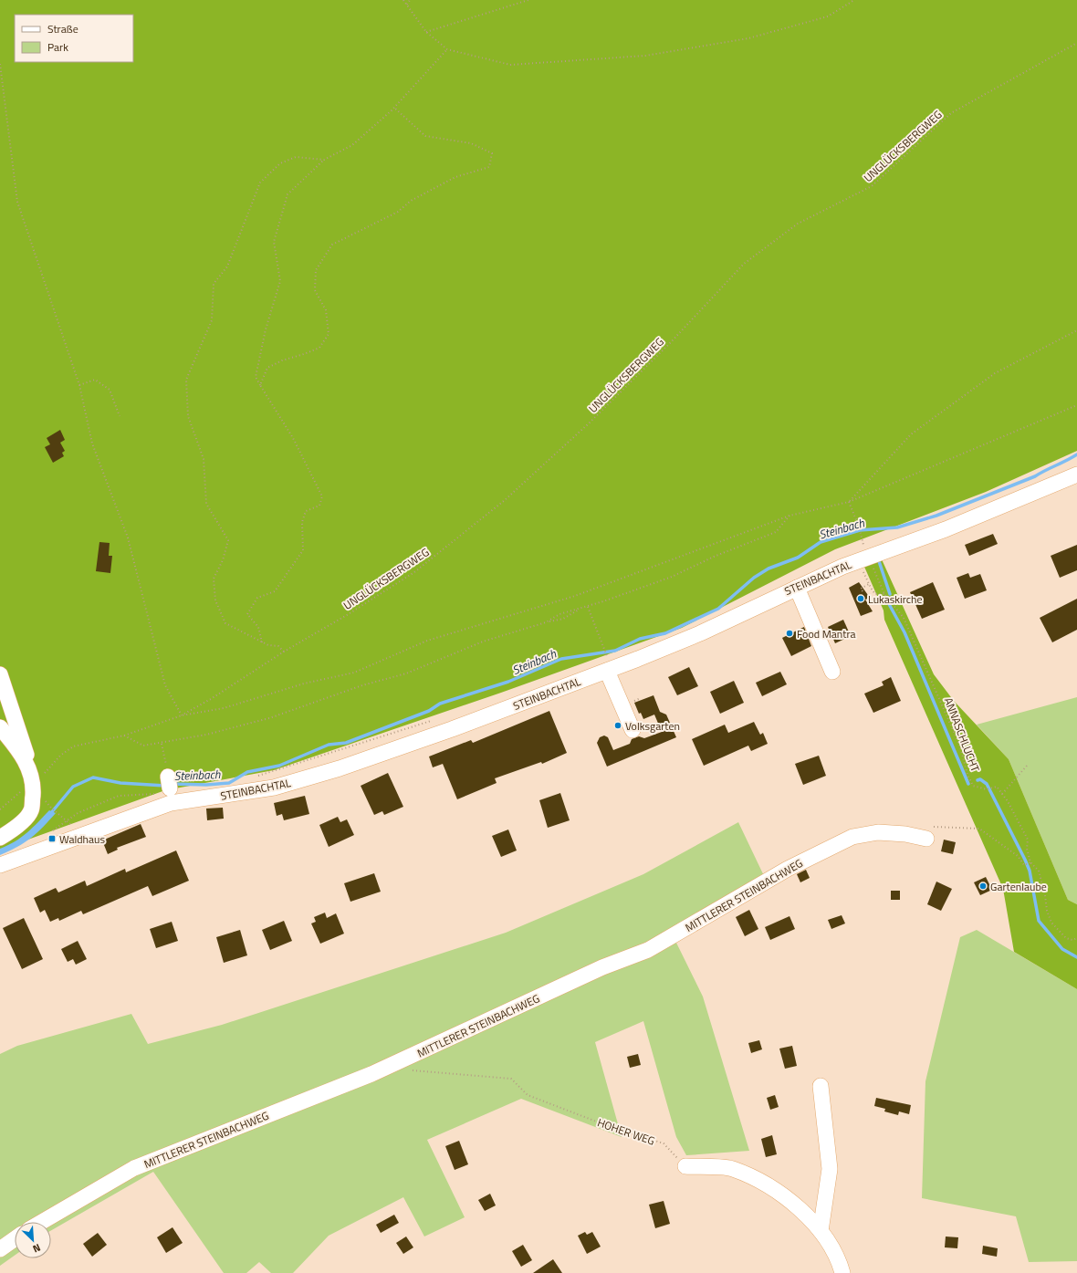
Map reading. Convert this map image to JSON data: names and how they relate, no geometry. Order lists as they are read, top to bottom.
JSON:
{
  "streets": {
    "street": ["STEINBACHTAL", "MITTLERER STEINBACHWEG"],
    "path": ["UNGLÜCKSBERGWEG", "ANNASCHLUCHT", "HOHER WEG"]
  },
  "crossings": [
    ["STEINBACHTAL", "ANNASCHLUCHT"]
  ],
  "water": ["Steinbach"],
  "places": {
    "other": [
      "Lukaskirche",
      "Food Mantra",
      "Volksgarten",
      "Gartenlaube"
    ],
    "transit": ["Waldhaus"]
  },
  "legend": ["Straße", "Park"],
  "north": "bottom right"
}
